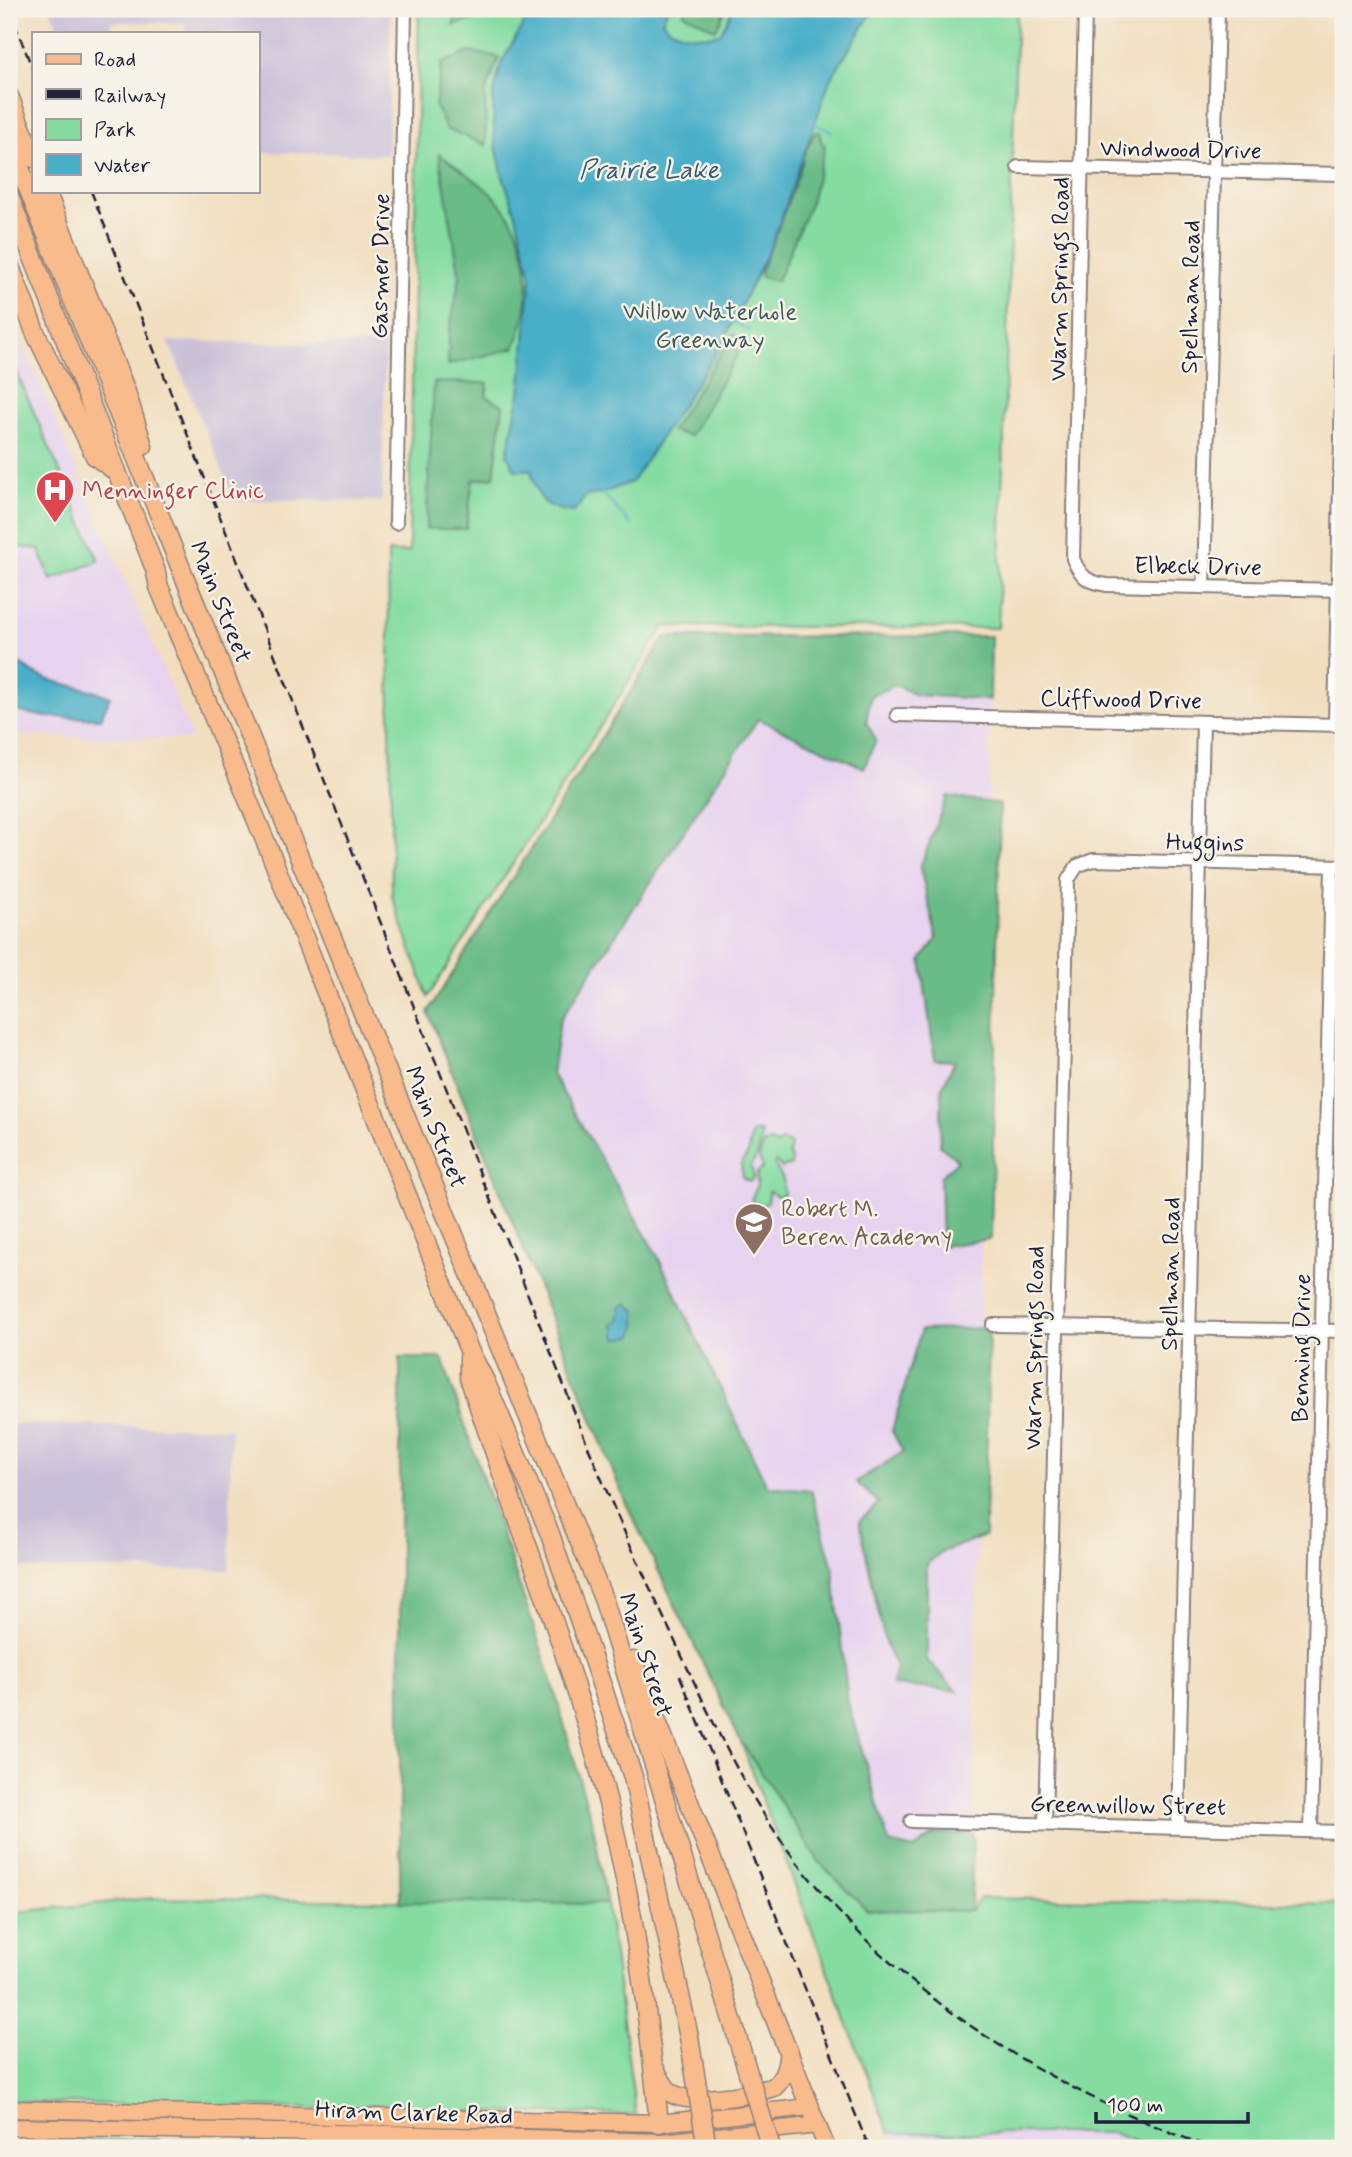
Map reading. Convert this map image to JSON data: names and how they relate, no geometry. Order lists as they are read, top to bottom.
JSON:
{
  "streets": {
    "highway": ["Main Street"],
    "main road": ["Hiram Clarke Road"],
    "street": [
      "Windwood Drive",
      "Gasmer Drive",
      "Warm Springs Road",
      "Spellman Road",
      "Elbeck Drive",
      "Cliffwood Drive",
      "Huggins",
      "Benning Drive",
      "Greenwillow Street"
    ]
  },
  "crossings": [
    ["Windwood Drive", "Warm Springs Road"],
    ["Windwood Drive", "Spellman Road"],
    ["Warm Springs Road", "Elbeck Drive"],
    ["Warm Springs Road", "Huggins"],
    ["Warm Springs Road", "Greenwillow Street"],
    ["Spellman Road", "Elbeck Drive"],
    ["Spellman Road", "Cliffwood Drive"],
    ["Spellman Road", "Huggins"],
    ["Spellman Road", "Greenwillow Street"],
    ["Huggins", "Benning Drive"],
    ["Benning Drive", "Greenwillow Street"]
  ],
  "water": ["Prairie Lake"],
  "parks": ["Willow Waterhole Greenway"],
  "places": {
    "hospital": ["Menninger Clinic"],
    "school or university": ["Robert M. Beren Academy"]
  },
  "legend": [
    "Road",
    "Railway",
    "Park",
    "Water"
  ],
  "scale_bar": "100 m"
}
